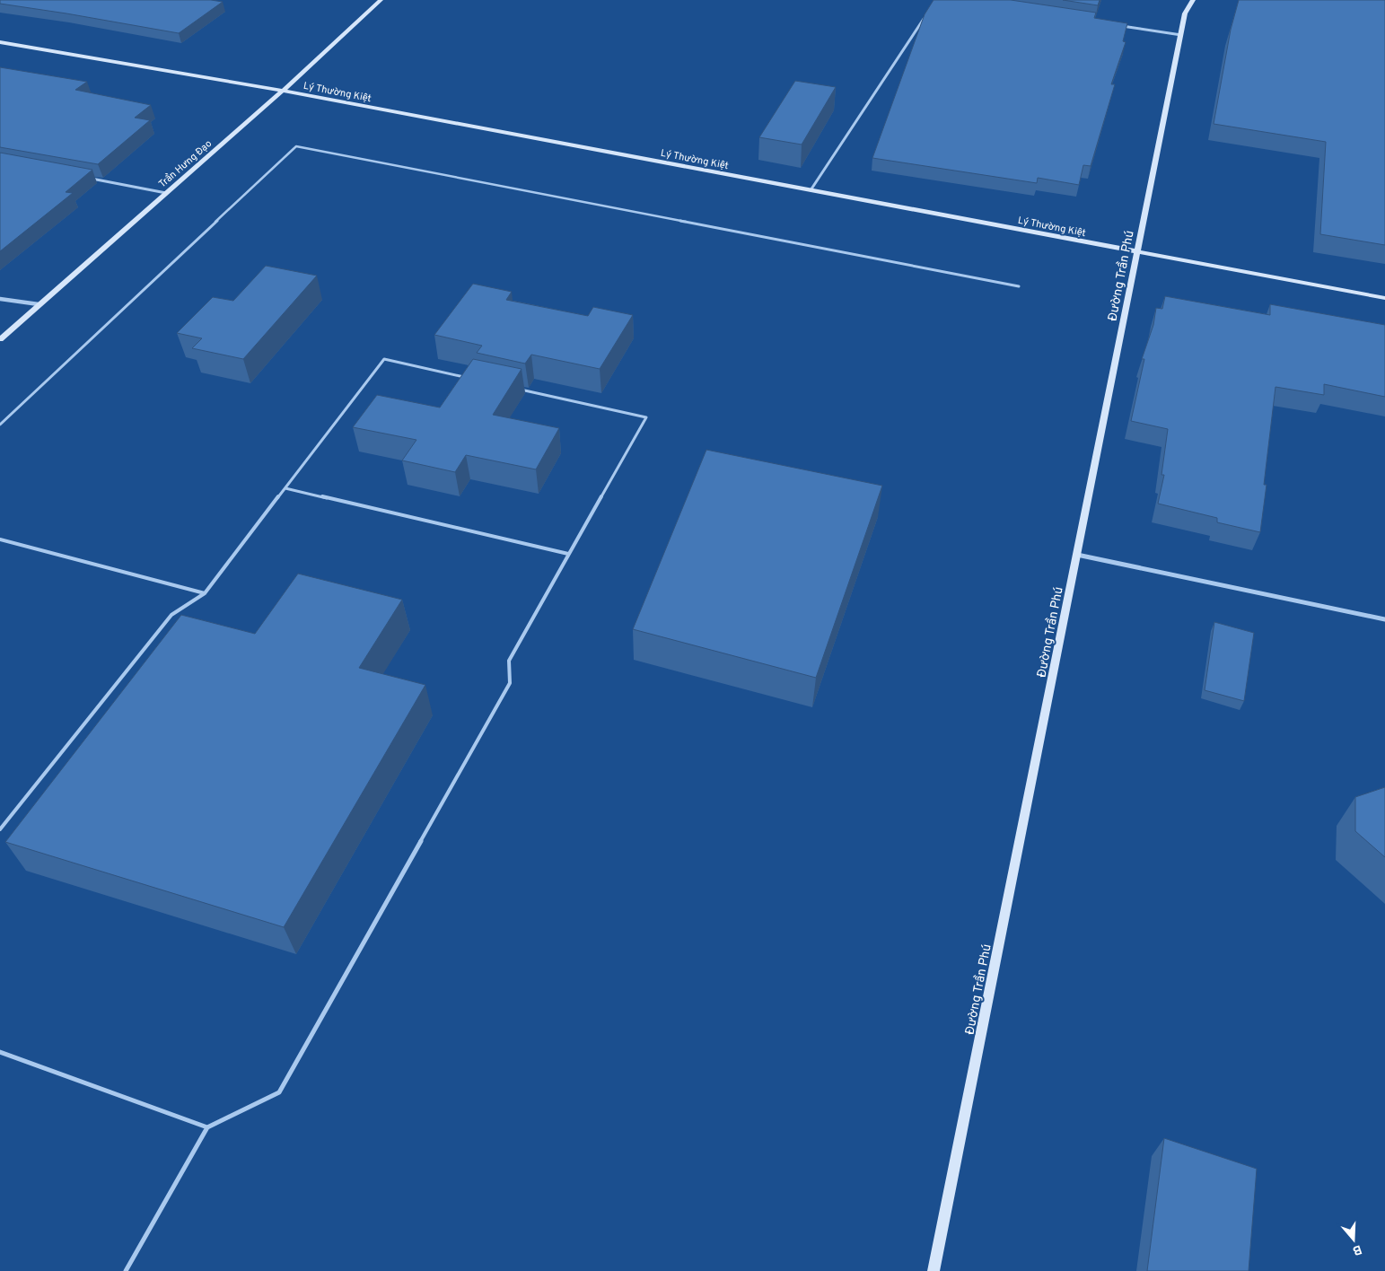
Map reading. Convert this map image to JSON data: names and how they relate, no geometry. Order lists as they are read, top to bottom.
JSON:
{
  "streets": {
    "street": ["Lý Thường Kiệt", "Trần Hưng Đạo", "Đường Trần Phú"]
  },
  "crossings": [
    ["Lý Thường Kiệt", "Trần Hưng Đạo"],
    ["Lý Thường Kiệt", "Đường Trần Phú"]
  ],
  "north": "bottom"
}
